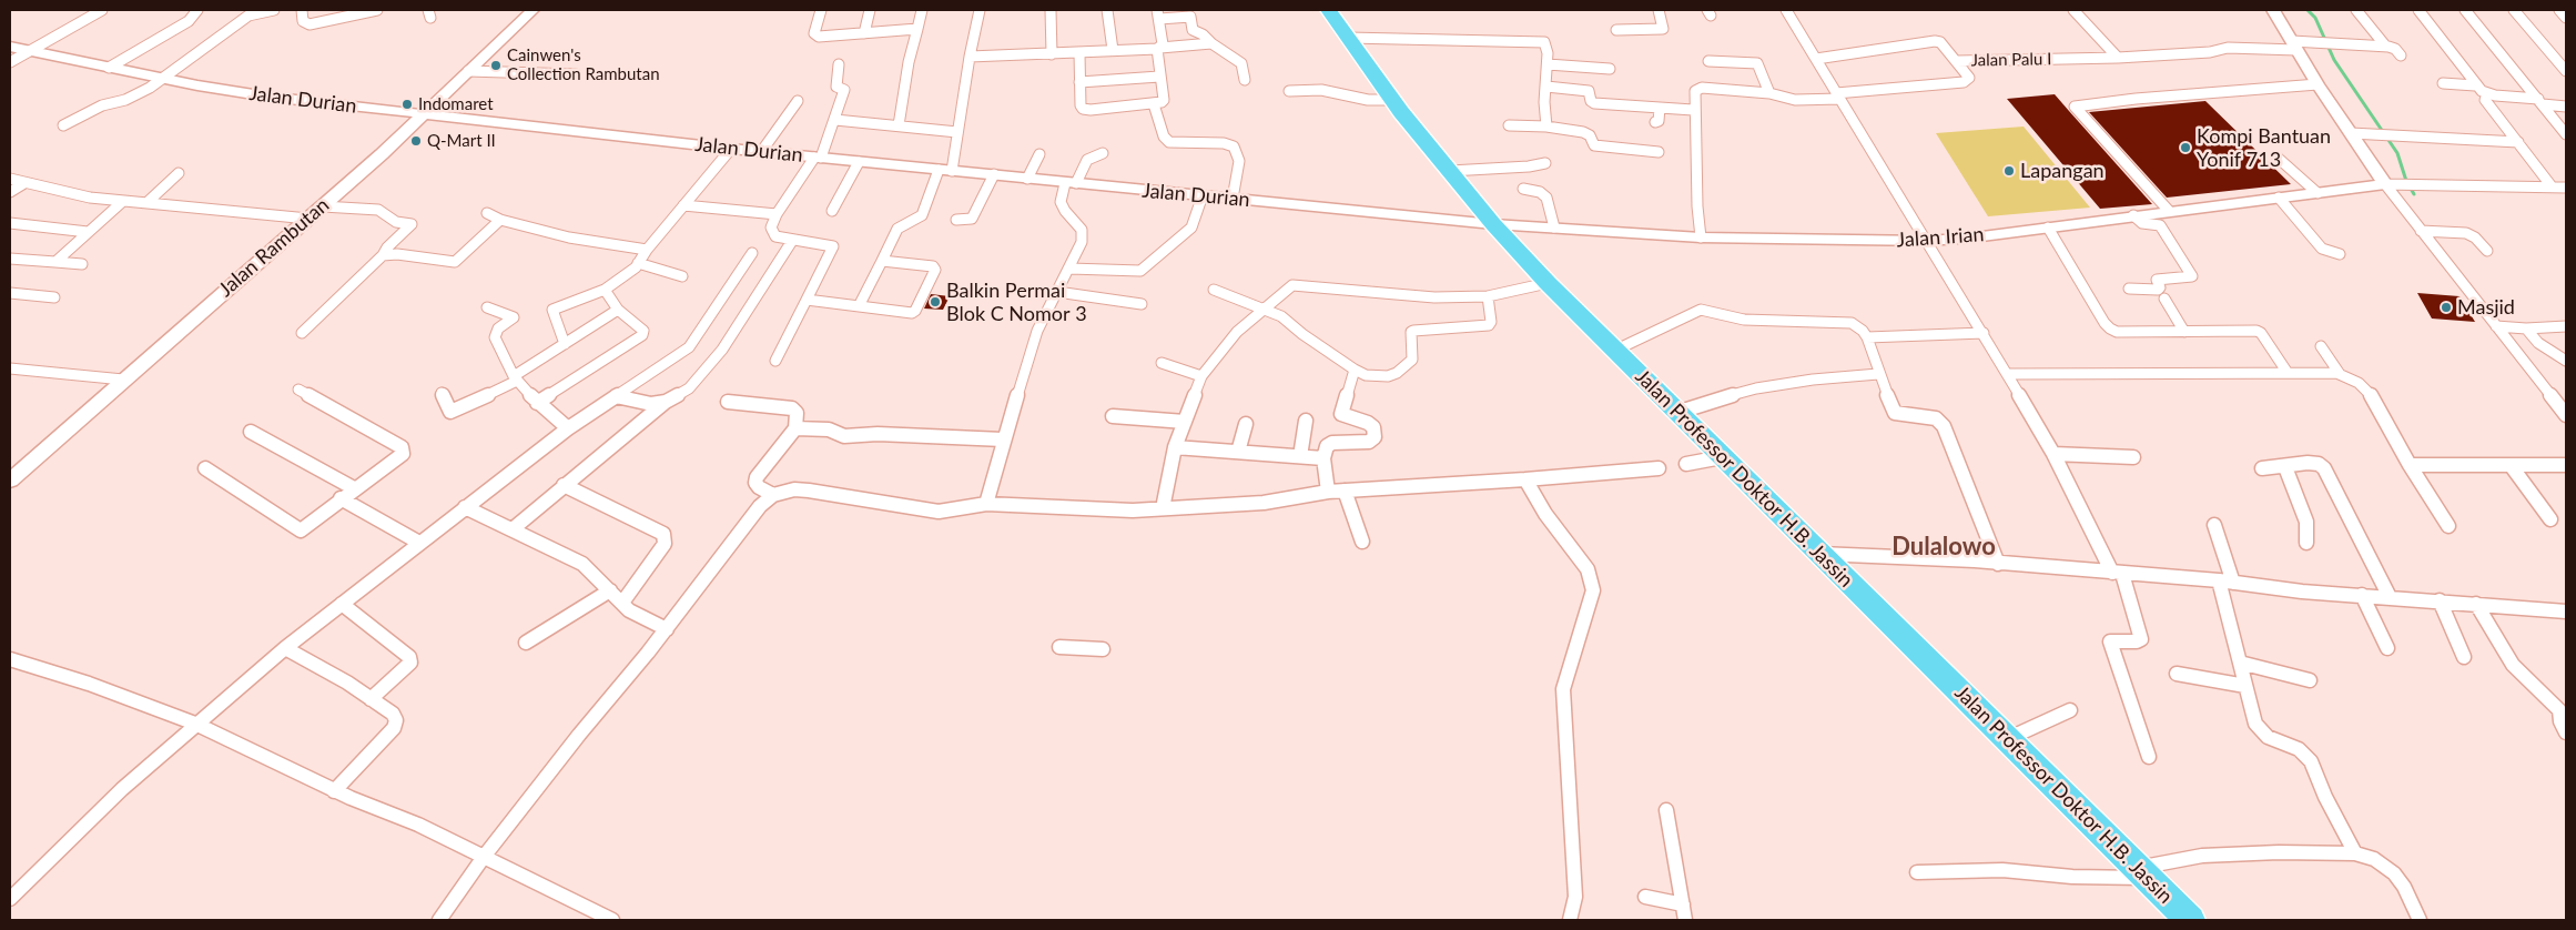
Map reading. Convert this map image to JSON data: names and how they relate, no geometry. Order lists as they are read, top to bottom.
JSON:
{
  "streets": {
    "highway": ["Jalan Professor Doktor H.B. Jassin"],
    "street": [
      "Jalan Palu I",
      "Jalan Durian",
      "Jalan Irian",
      "Jalan Rambutan"
    ]
  },
  "crossings": [
    ["Jalan Durian", "Jalan Irian"],
    ["Jalan Durian", "Jalan Rambutan"],
    ["Jalan Durian", "Jalan Professor Doktor H.B. Jassin"],
    ["Jalan Irian", "Jalan Professor Doktor H.B. Jassin"]
  ],
  "districts": ["Dulalowo"],
  "places": [
    "Cainwen's Collection Rambutan",
    "Indomaret",
    "Q-Mart II",
    "Kompi Bantuan Yonif 713",
    "Lapangan",
    "Balkin Permai Blok C Nomor 3",
    "Masjid"
  ]
}
